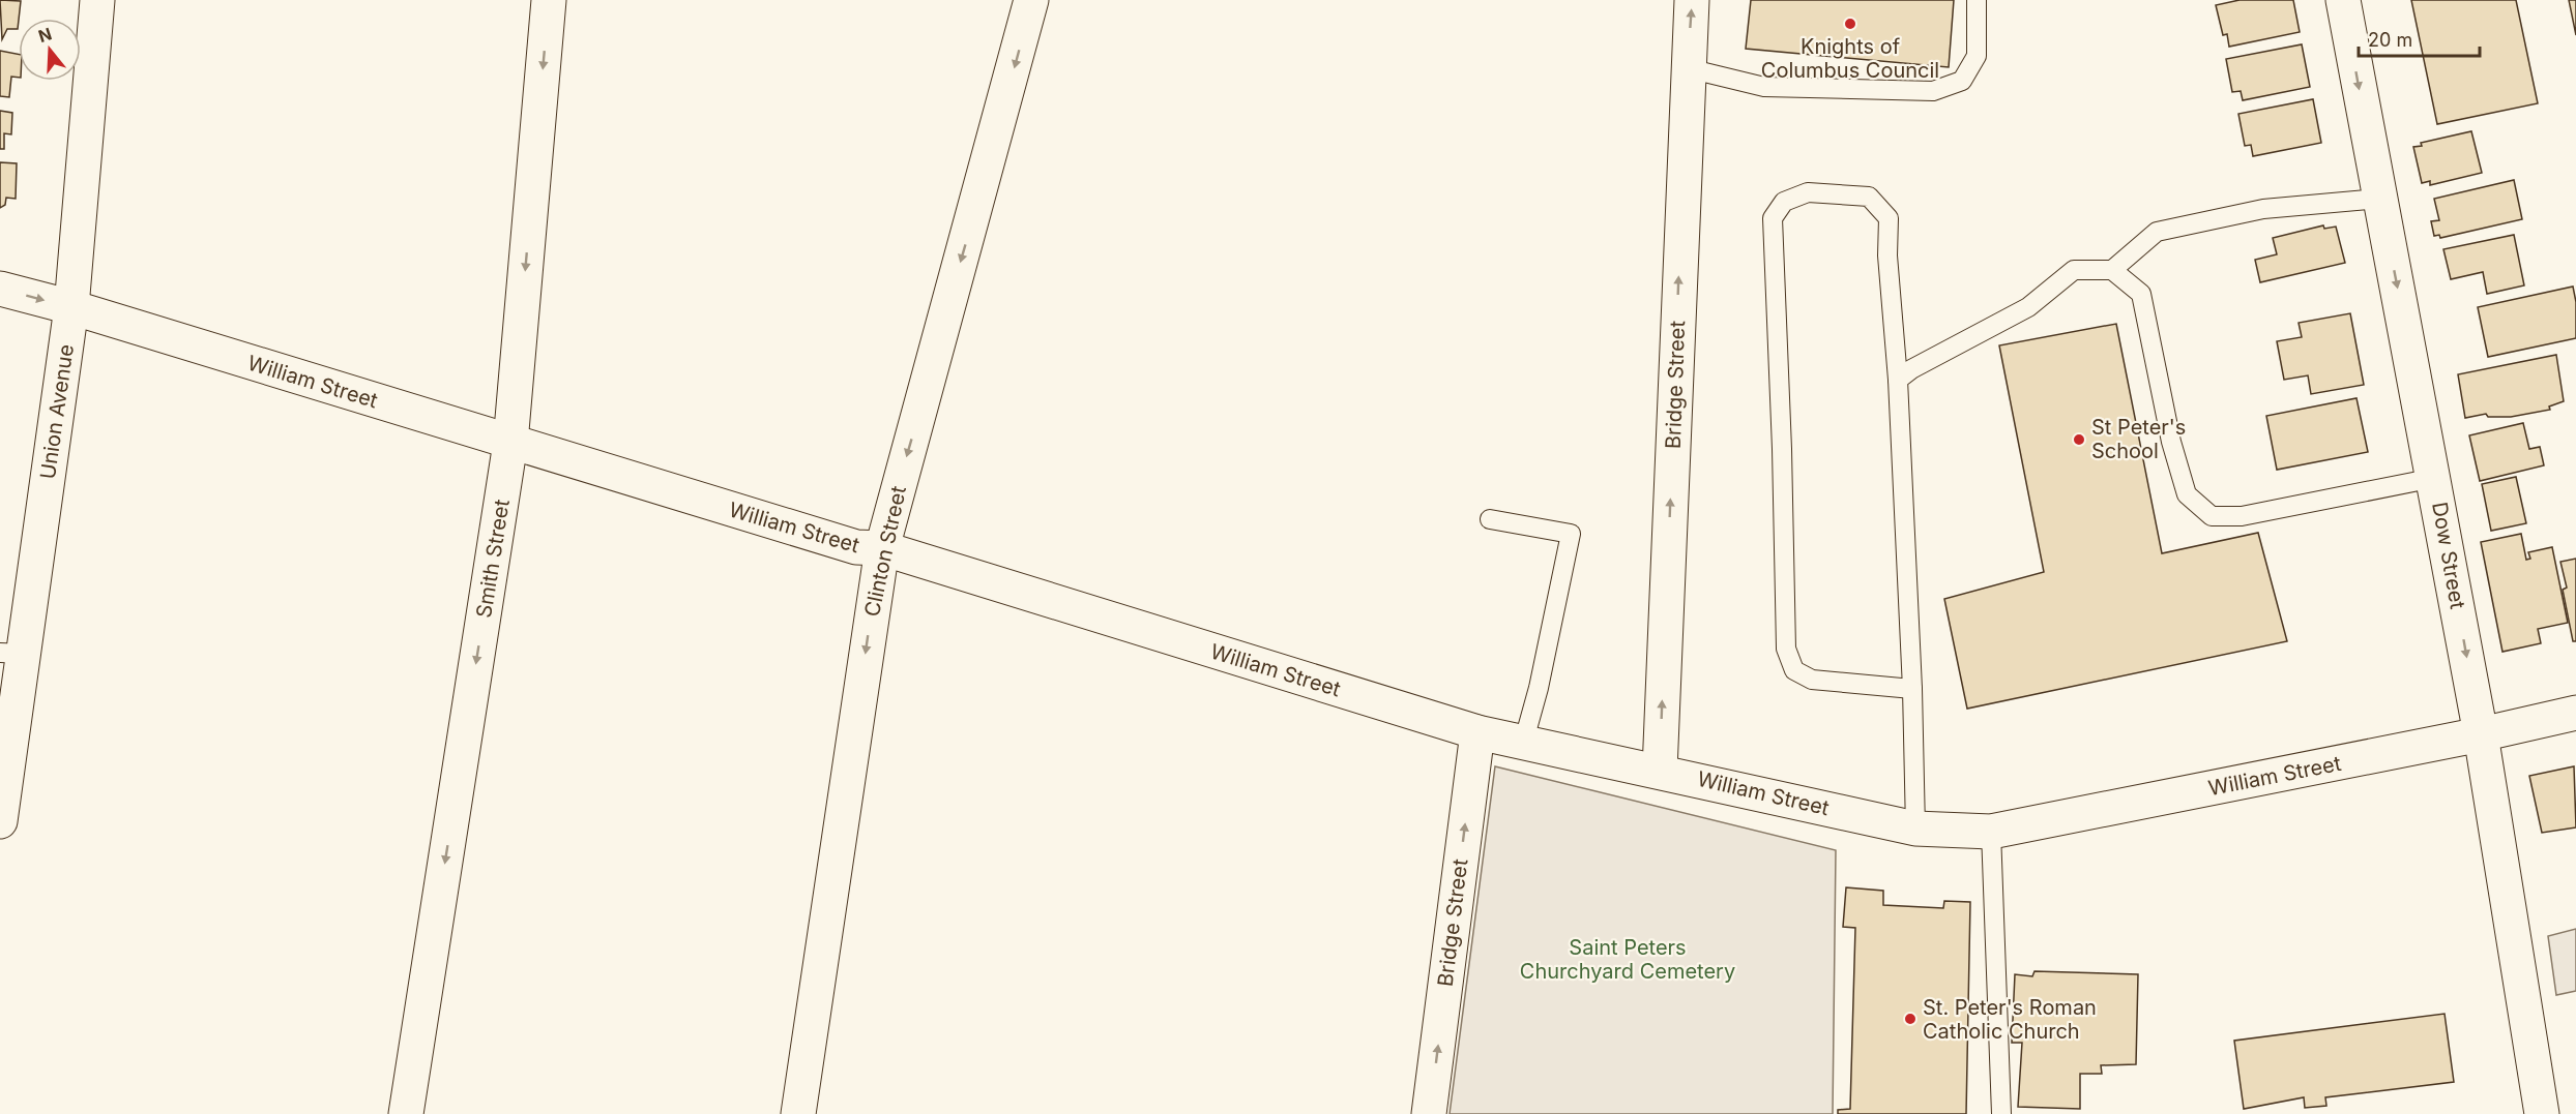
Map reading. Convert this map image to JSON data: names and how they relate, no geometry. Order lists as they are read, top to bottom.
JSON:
{
  "streets": {
    "street": [
      "William Street",
      "Bridge Street",
      "Union Avenue",
      "Clinton Street",
      "Dow Street",
      "Smith Street"
    ]
  },
  "crossings": [
    ["William Street", "Bridge Street"],
    ["William Street", "Union Avenue"],
    ["William Street", "Clinton Street"],
    ["William Street", "Dow Street"],
    ["William Street", "Smith Street"]
  ],
  "one_way": [
    "Bridge Street",
    "Clinton Street",
    "Dow Street",
    "Smith Street"
  ],
  "parks": ["Saint Peters Churchyard Cemetery"],
  "places": ["Knights of Columbus Council", "St Peter's School", "St. Peter's Roman Catholic Church"],
  "scale_bar": "20 m",
  "north": "top"
}
